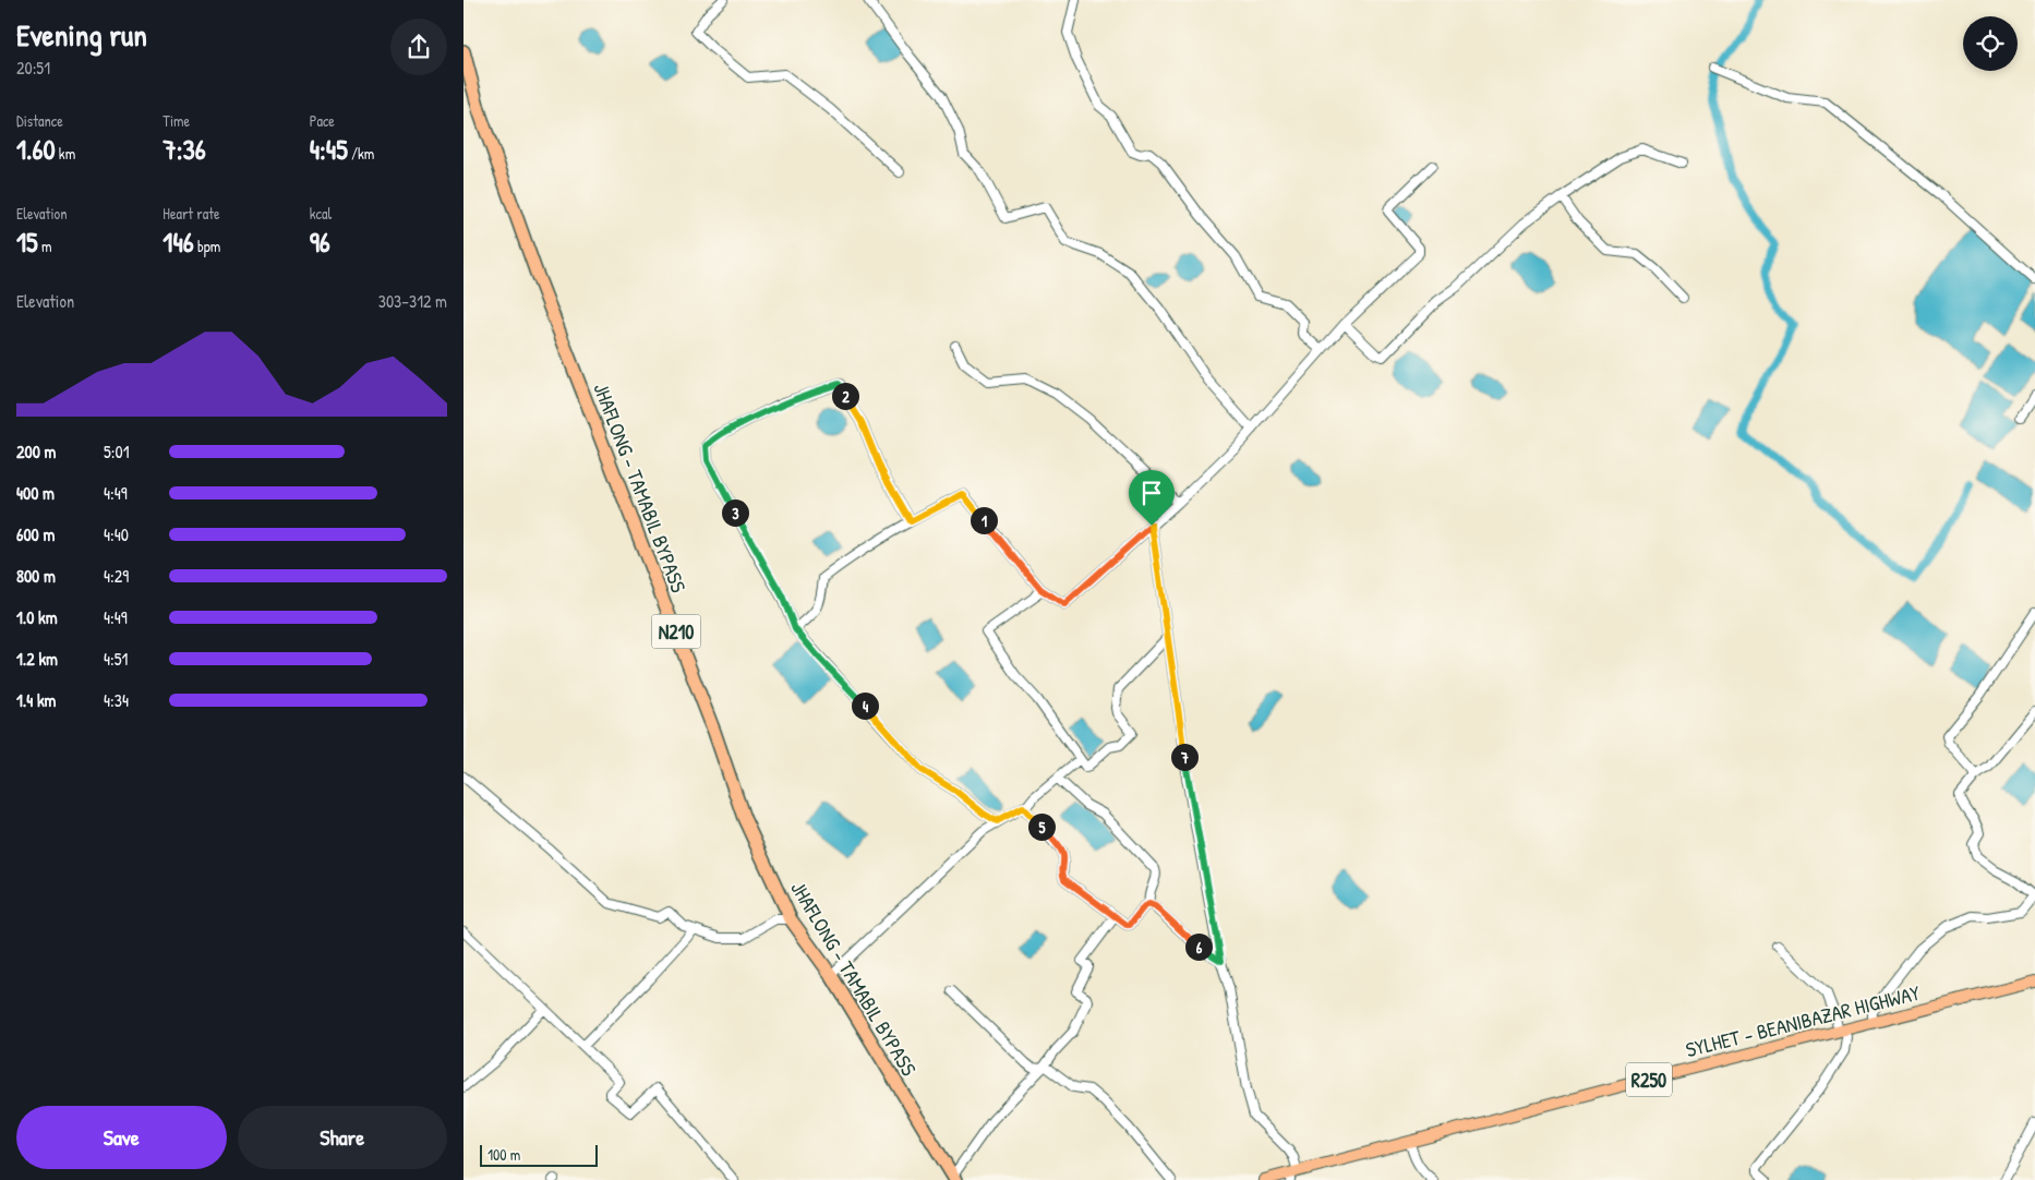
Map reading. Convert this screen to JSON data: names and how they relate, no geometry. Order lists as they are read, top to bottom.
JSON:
{
  "streets": {
    "highway": ["JHAFLONG - TAMABIL BYPASS", "N210"],
    "main road": ["SYLHET - BEANIBAZAR HIGHWAY", "R250"]
  },
  "scale_bar": "100 m",
  "page": {
    "heading": ["Evening run", "20:51"],
    "stats": [
      ["Distance", "1.60 km"],
      ["Time", "7:36"],
      ["Pace", "4:45 /km"],
      ["Elevation", "15 m"],
      ["Heart rate", "146 bpm"],
      ["kcal", "96"]
    ],
    "chart": ["Elevation", "303–312 m"],
    "pins": [
      "2",
      "3",
      "1",
      "4",
      "7",
      "5",
      "6"
    ],
    "list": [
      {
        "name": "200 m",
        "note": "5:01"
      },
      {
        "name": "400 m",
        "note": "4:49"
      },
      {
        "name": "600 m",
        "note": "4:40"
      },
      {
        "name": "800 m",
        "note": "4:29"
      },
      {
        "name": "1.0 km",
        "note": "4:49"
      },
      {
        "name": "1.2 km",
        "note": "4:51"
      },
      {
        "name": "1.4 km",
        "note": "4:34"
      }
    ],
    "buttons": ["Save", "Share"],
    "scale": "100 m"
  }
}
